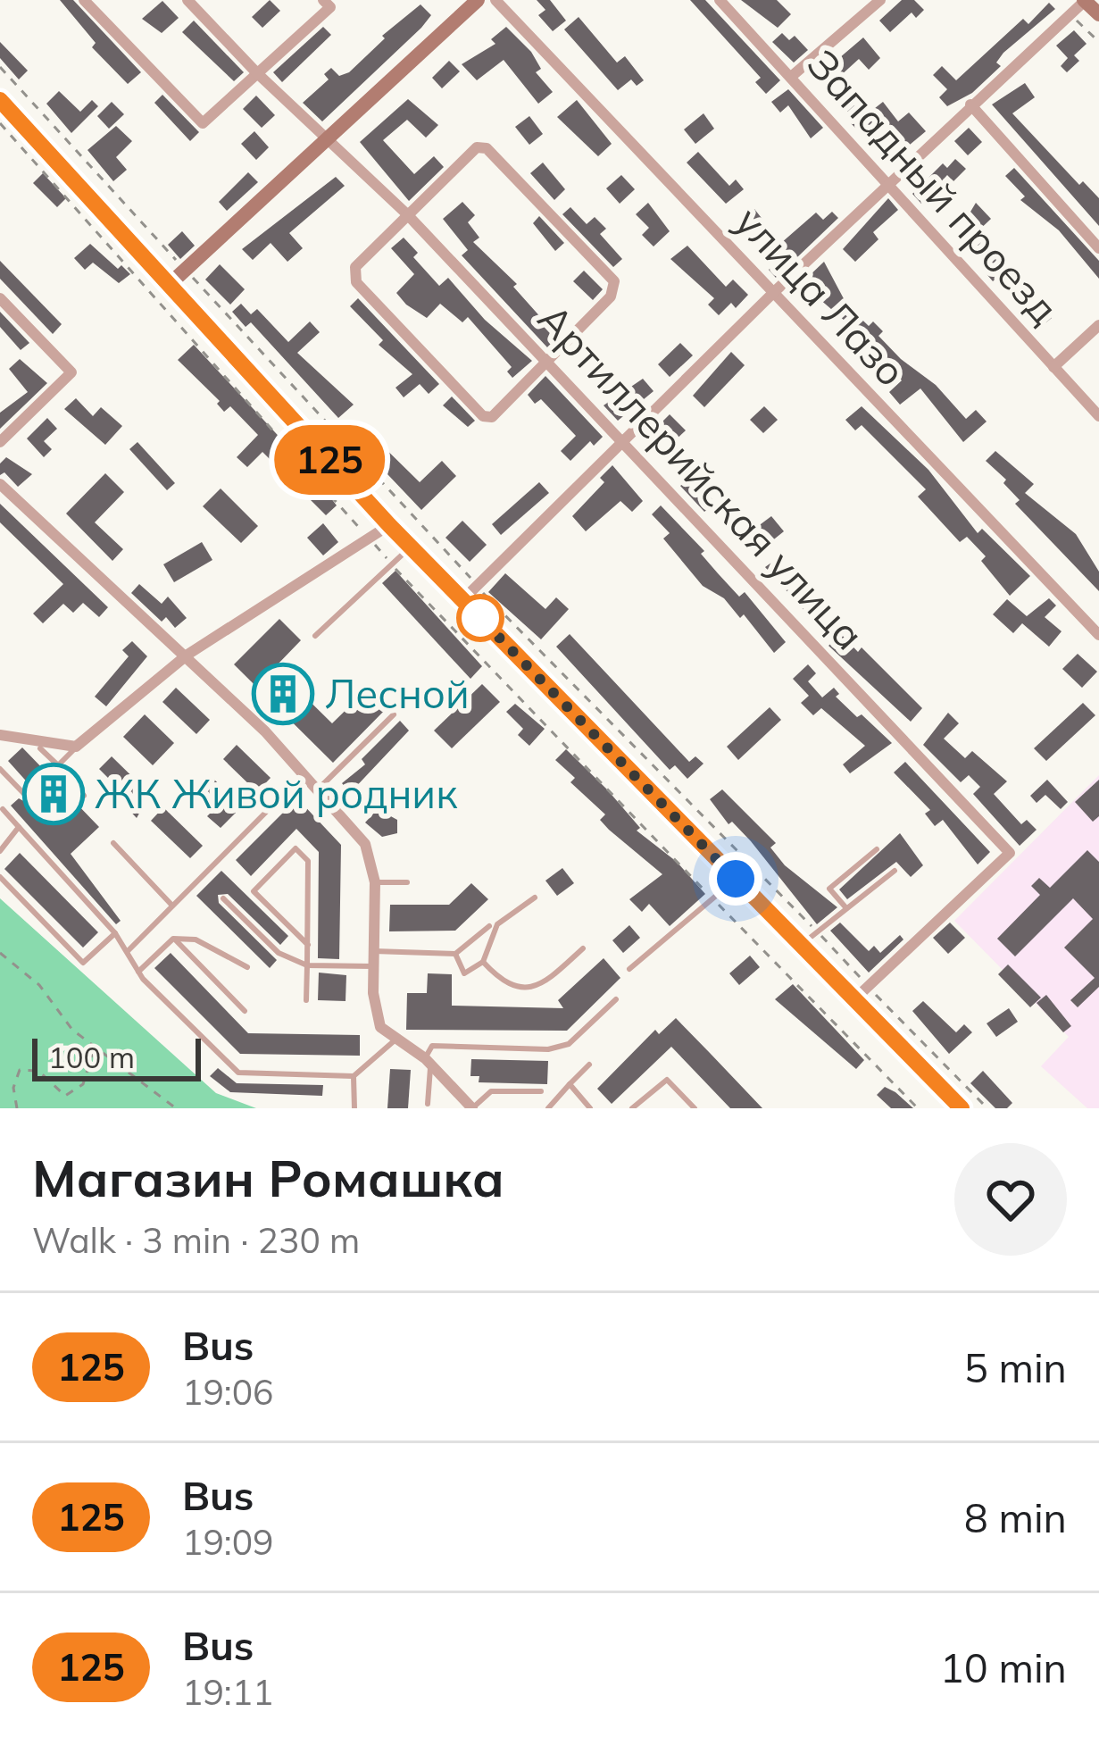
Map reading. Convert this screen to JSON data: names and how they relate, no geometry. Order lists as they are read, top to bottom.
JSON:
{
  "streets": {
    "street": ["Западный проезд", "улица Лазо", "Артиллерийская улица"]
  },
  "places": {
    "building": ["Лесной", "ЖК Живой родник"]
  },
  "lines": ["bus line 125"],
  "scale_bar": "100 m",
  "page": {
    "on_map": "125",
    "scale": "100 m",
    "heading": ["Магазин Ромашка", "Walk · 3 min · 230 m"],
    "list": [
      {
        "mark": "125",
        "name": "Bus",
        "note": "19:06",
        "value": "5 min"
      },
      {
        "mark": "125",
        "name": "Bus",
        "note": "19:09",
        "value": "8 min"
      },
      {
        "mark": "125",
        "name": "Bus",
        "note": "19:11",
        "value": "10 min"
      }
    ]
  }
}
